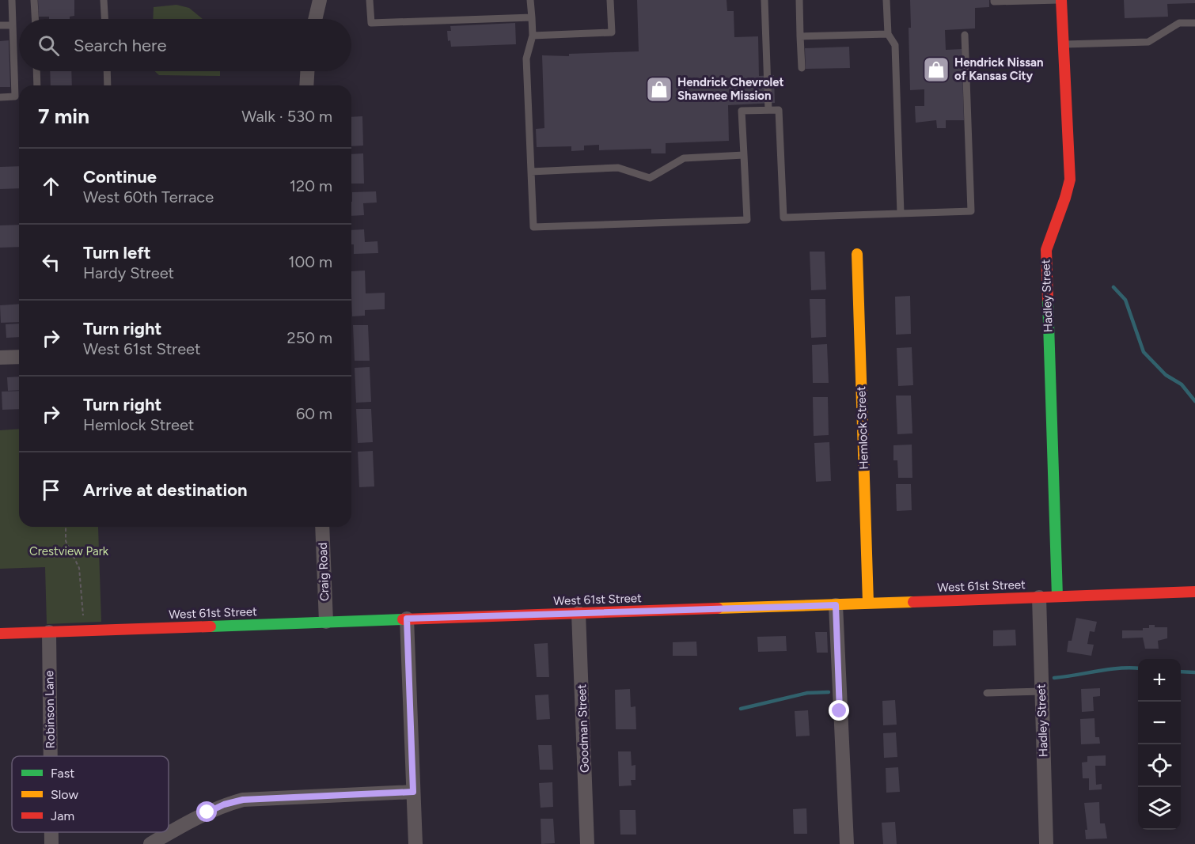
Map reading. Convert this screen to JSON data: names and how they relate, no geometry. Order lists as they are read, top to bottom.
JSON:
{
  "streets": {
    "street": [
      "Hadley Street",
      "Hemlock Street",
      "Craig Road",
      "West 61st Street",
      "Robinson Lane",
      "Goodman Street"
    ]
  },
  "crossings": [
    ["Hadley Street", "West 61st Street"],
    ["Hemlock Street", "West 61st Street"],
    ["Craig Road", "West 61st Street"],
    ["West 61st Street", "Robinson Lane"],
    ["West 61st Street", "Goodman Street"]
  ],
  "parks": ["Crestview Park"],
  "places": {
    "shop": ["Hendrick Nissan of Kansas City", "Hendrick Chevrolet Shawnee Mission"]
  },
  "legend": ["Fast", "Slow", "Jam"],
  "page": {
    "search": "Search here",
    "heading": ["7 min", "Walk · 530 m"],
    "list": [
      ["Continue", "West 60th Terrace", "120 m"],
      ["Turn left", "Hardy Street", "100 m"],
      ["Turn right", "West 61st Street", "250 m"],
      ["Turn right", "Hemlock Street", "60 m"],
      "Arrive at destination"
    ],
    "map_buttons": ["+", "−"]
  }
}
